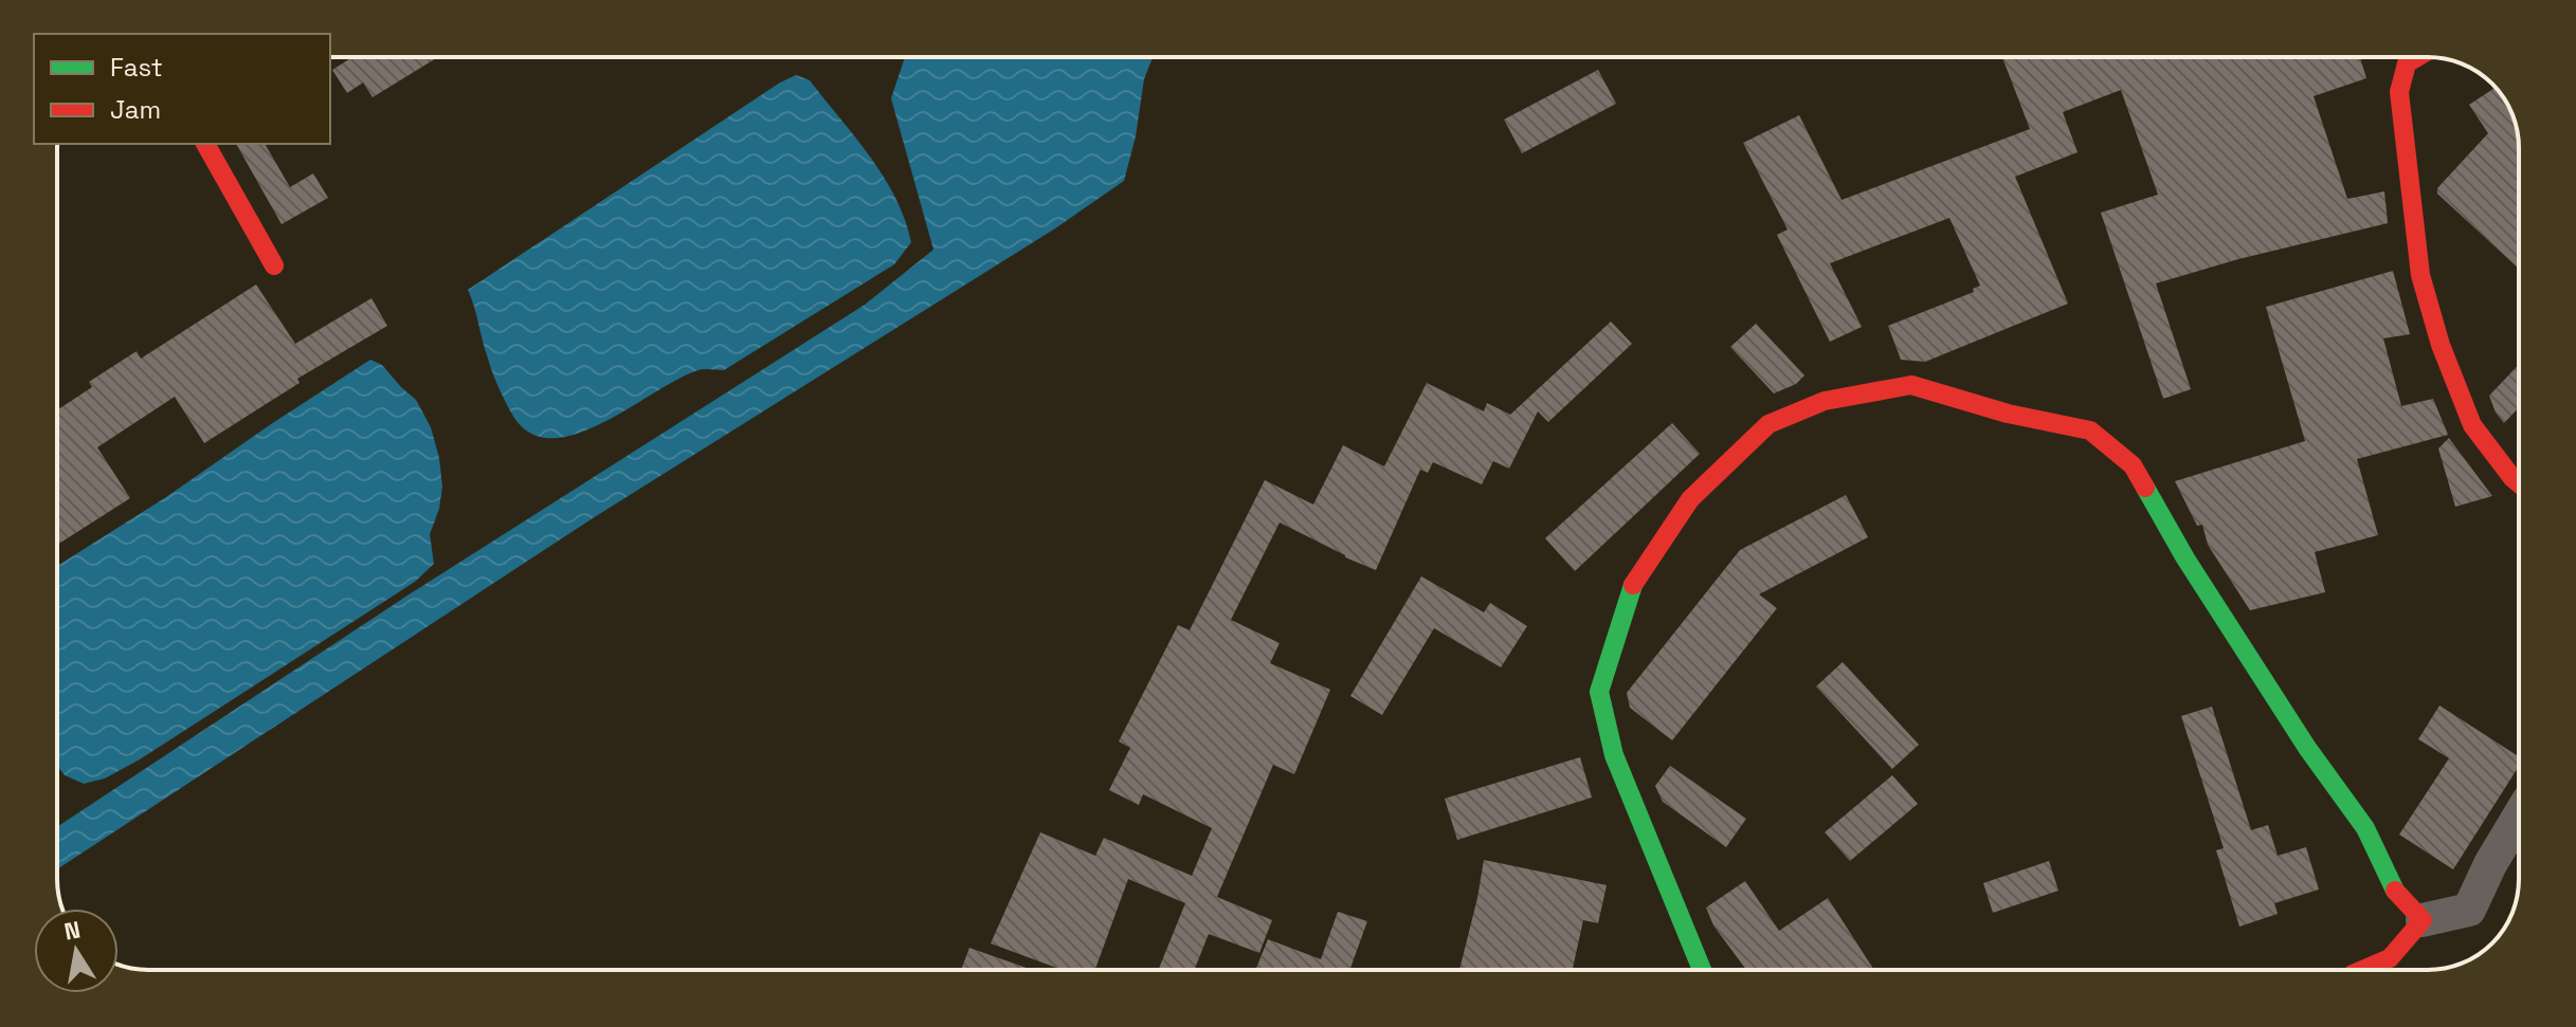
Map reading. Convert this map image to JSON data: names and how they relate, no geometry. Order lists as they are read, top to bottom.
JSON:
{
  "legend": ["Fast", "Jam"],
  "north": "top"
}
